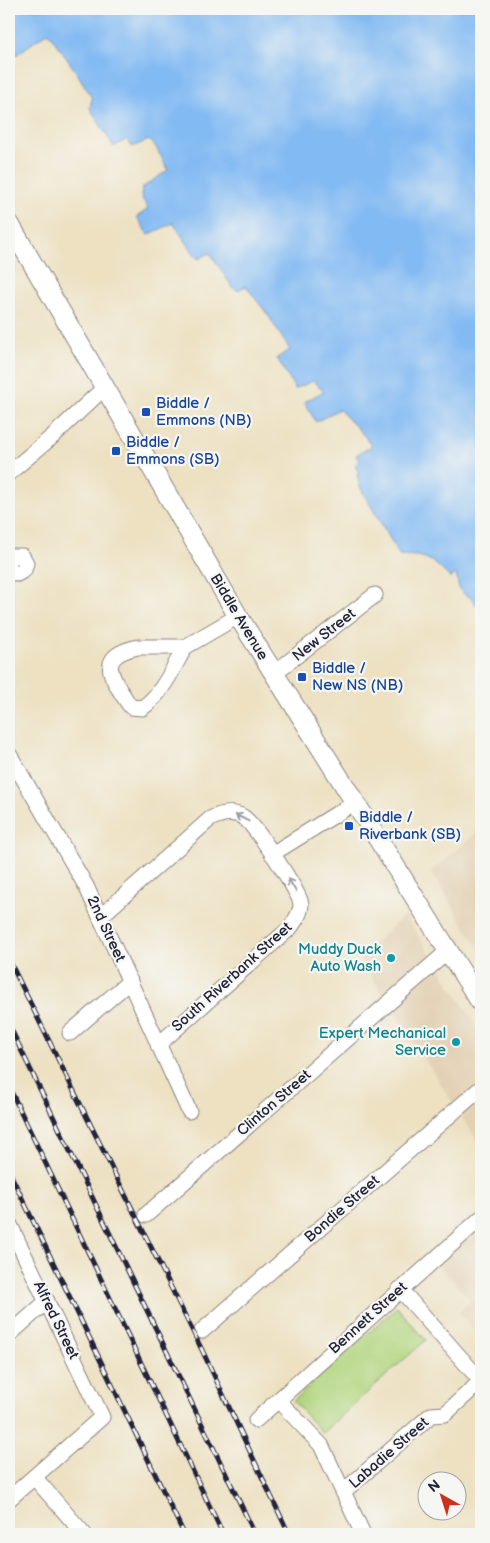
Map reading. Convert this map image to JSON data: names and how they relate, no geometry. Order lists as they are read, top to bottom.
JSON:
{
  "streets": {
    "main road": ["Biddle Avenue"],
    "street": [
      "New Street",
      "2nd Street",
      "South Riverbank Street",
      "Clinton Street",
      "Bondie Street",
      "Bennett Street",
      "Alfred Street",
      "Labadie Street"
    ]
  },
  "crossings": [
    ["Biddle Avenue", "New Street"],
    ["Biddle Avenue", "Clinton Street"],
    ["2nd Street", "South Riverbank Street"]
  ],
  "places": {
    "transit": [
      "Biddle / Emmons (NB)",
      "Biddle / Emmons (SB)",
      "Biddle / New NS (NB)",
      "Biddle / Riverbank (SB)"
    ],
    "other": ["Muddy Duck Auto Wash", "Expert Mechanical Service"]
  },
  "north": "top left"
}
